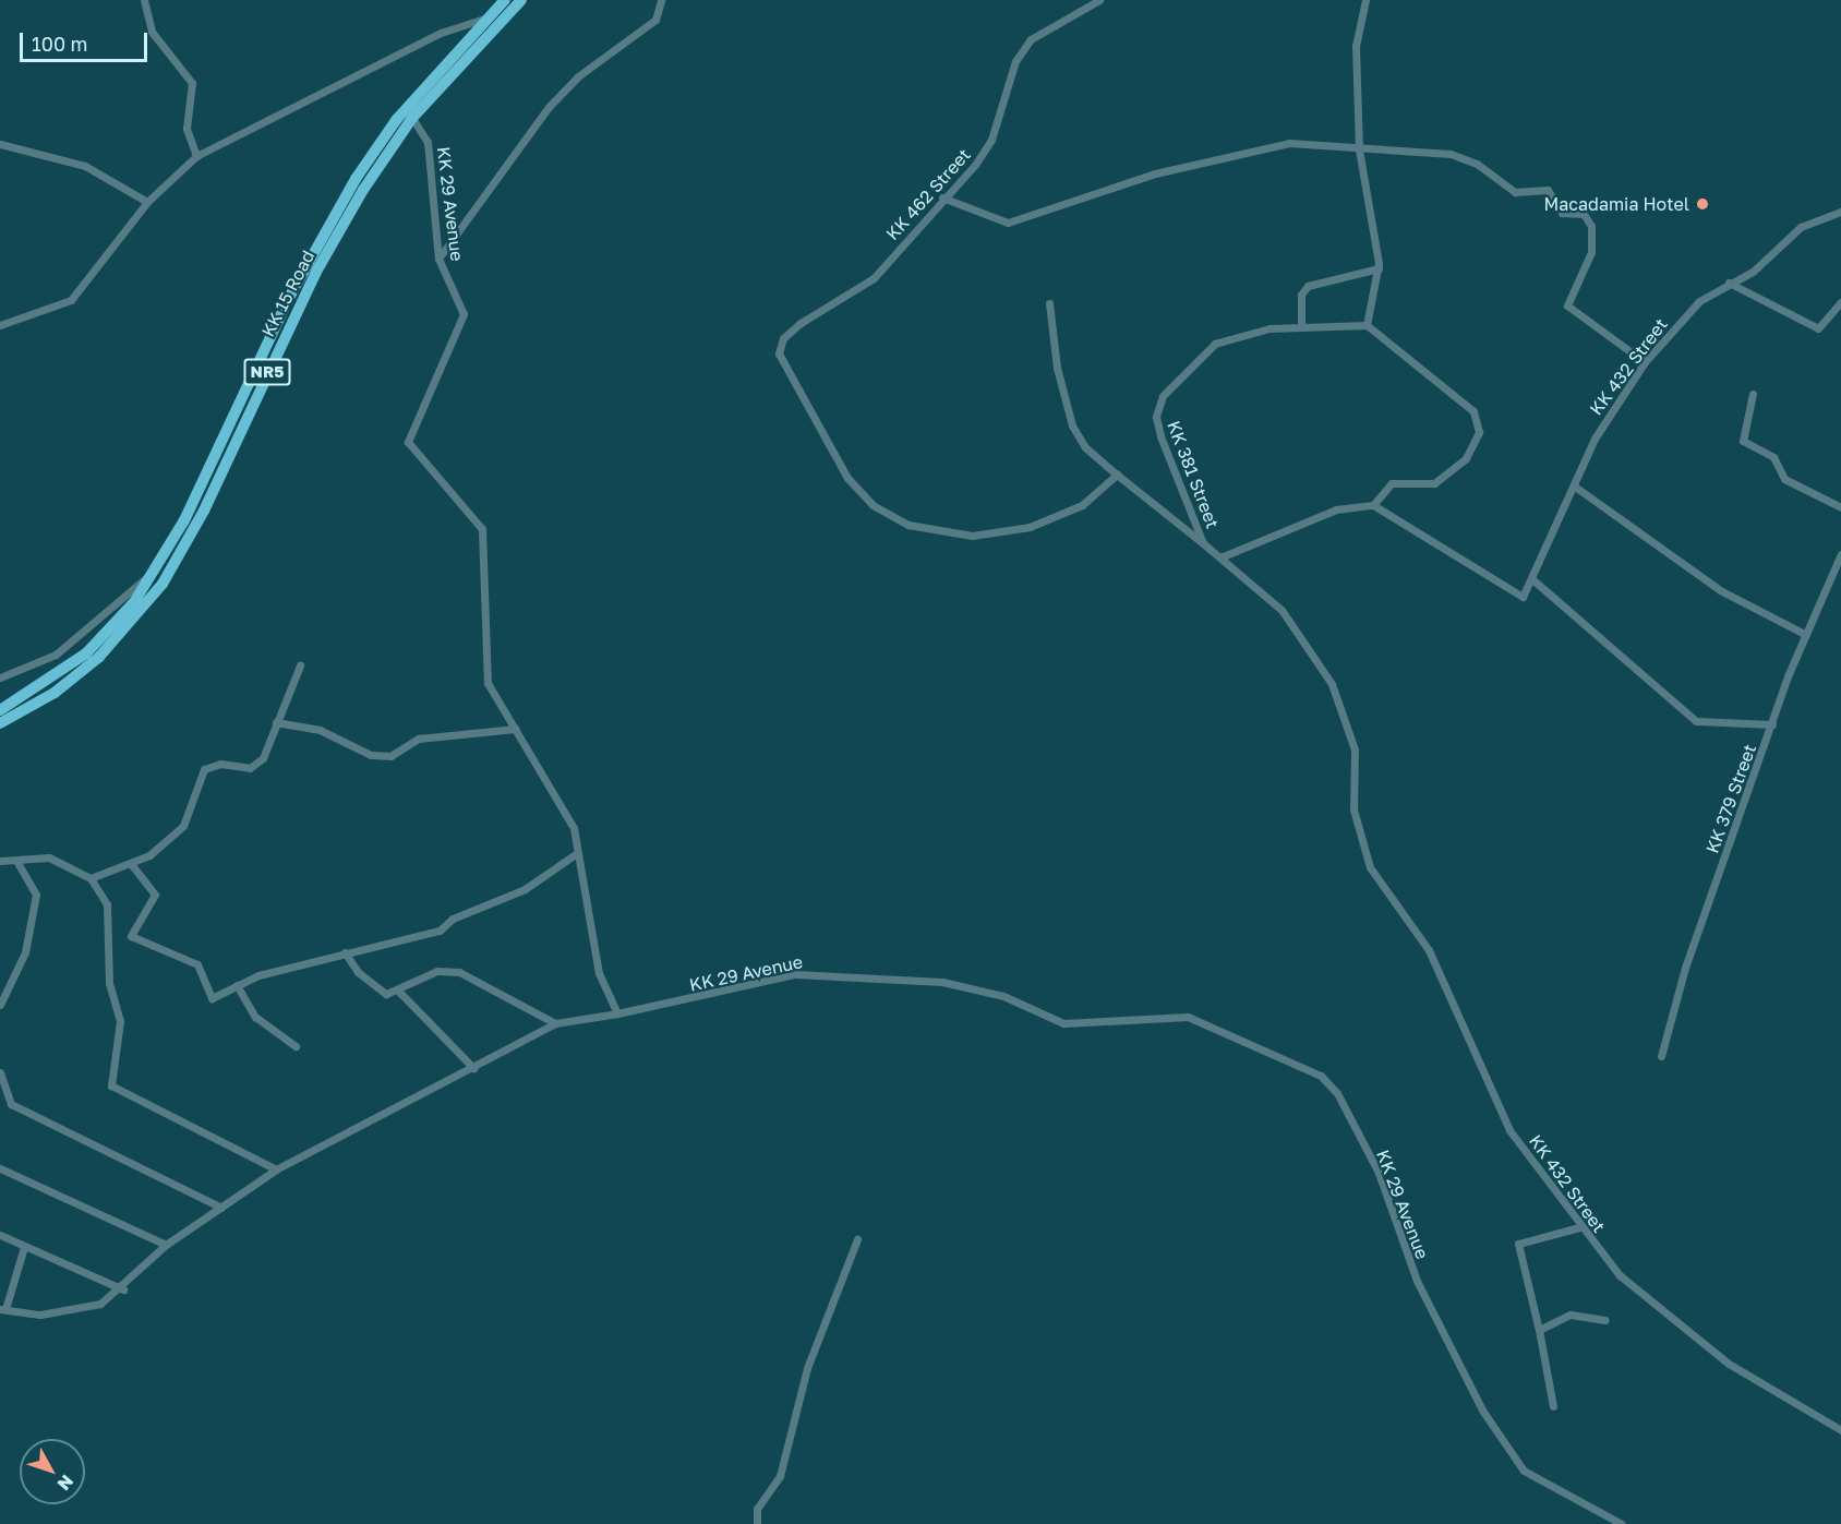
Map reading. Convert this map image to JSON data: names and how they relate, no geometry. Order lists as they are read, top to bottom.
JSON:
{
  "streets": {
    "highway": ["KK 15 Road", "NR5"],
    "street": [
      "KK 462 Street",
      "KK 29 Avenue",
      "KK 432 Street",
      "KK 381 Street",
      "KK 379 Street"
    ]
  },
  "crossings": [
    ["KK 29 Avenue", "KK 15 Road"],
    ["KK 432 Street", "KK 381 Street"]
  ],
  "places": ["Macadamia Hotel"],
  "scale_bar": "100 m",
  "north": "bottom right"
}
